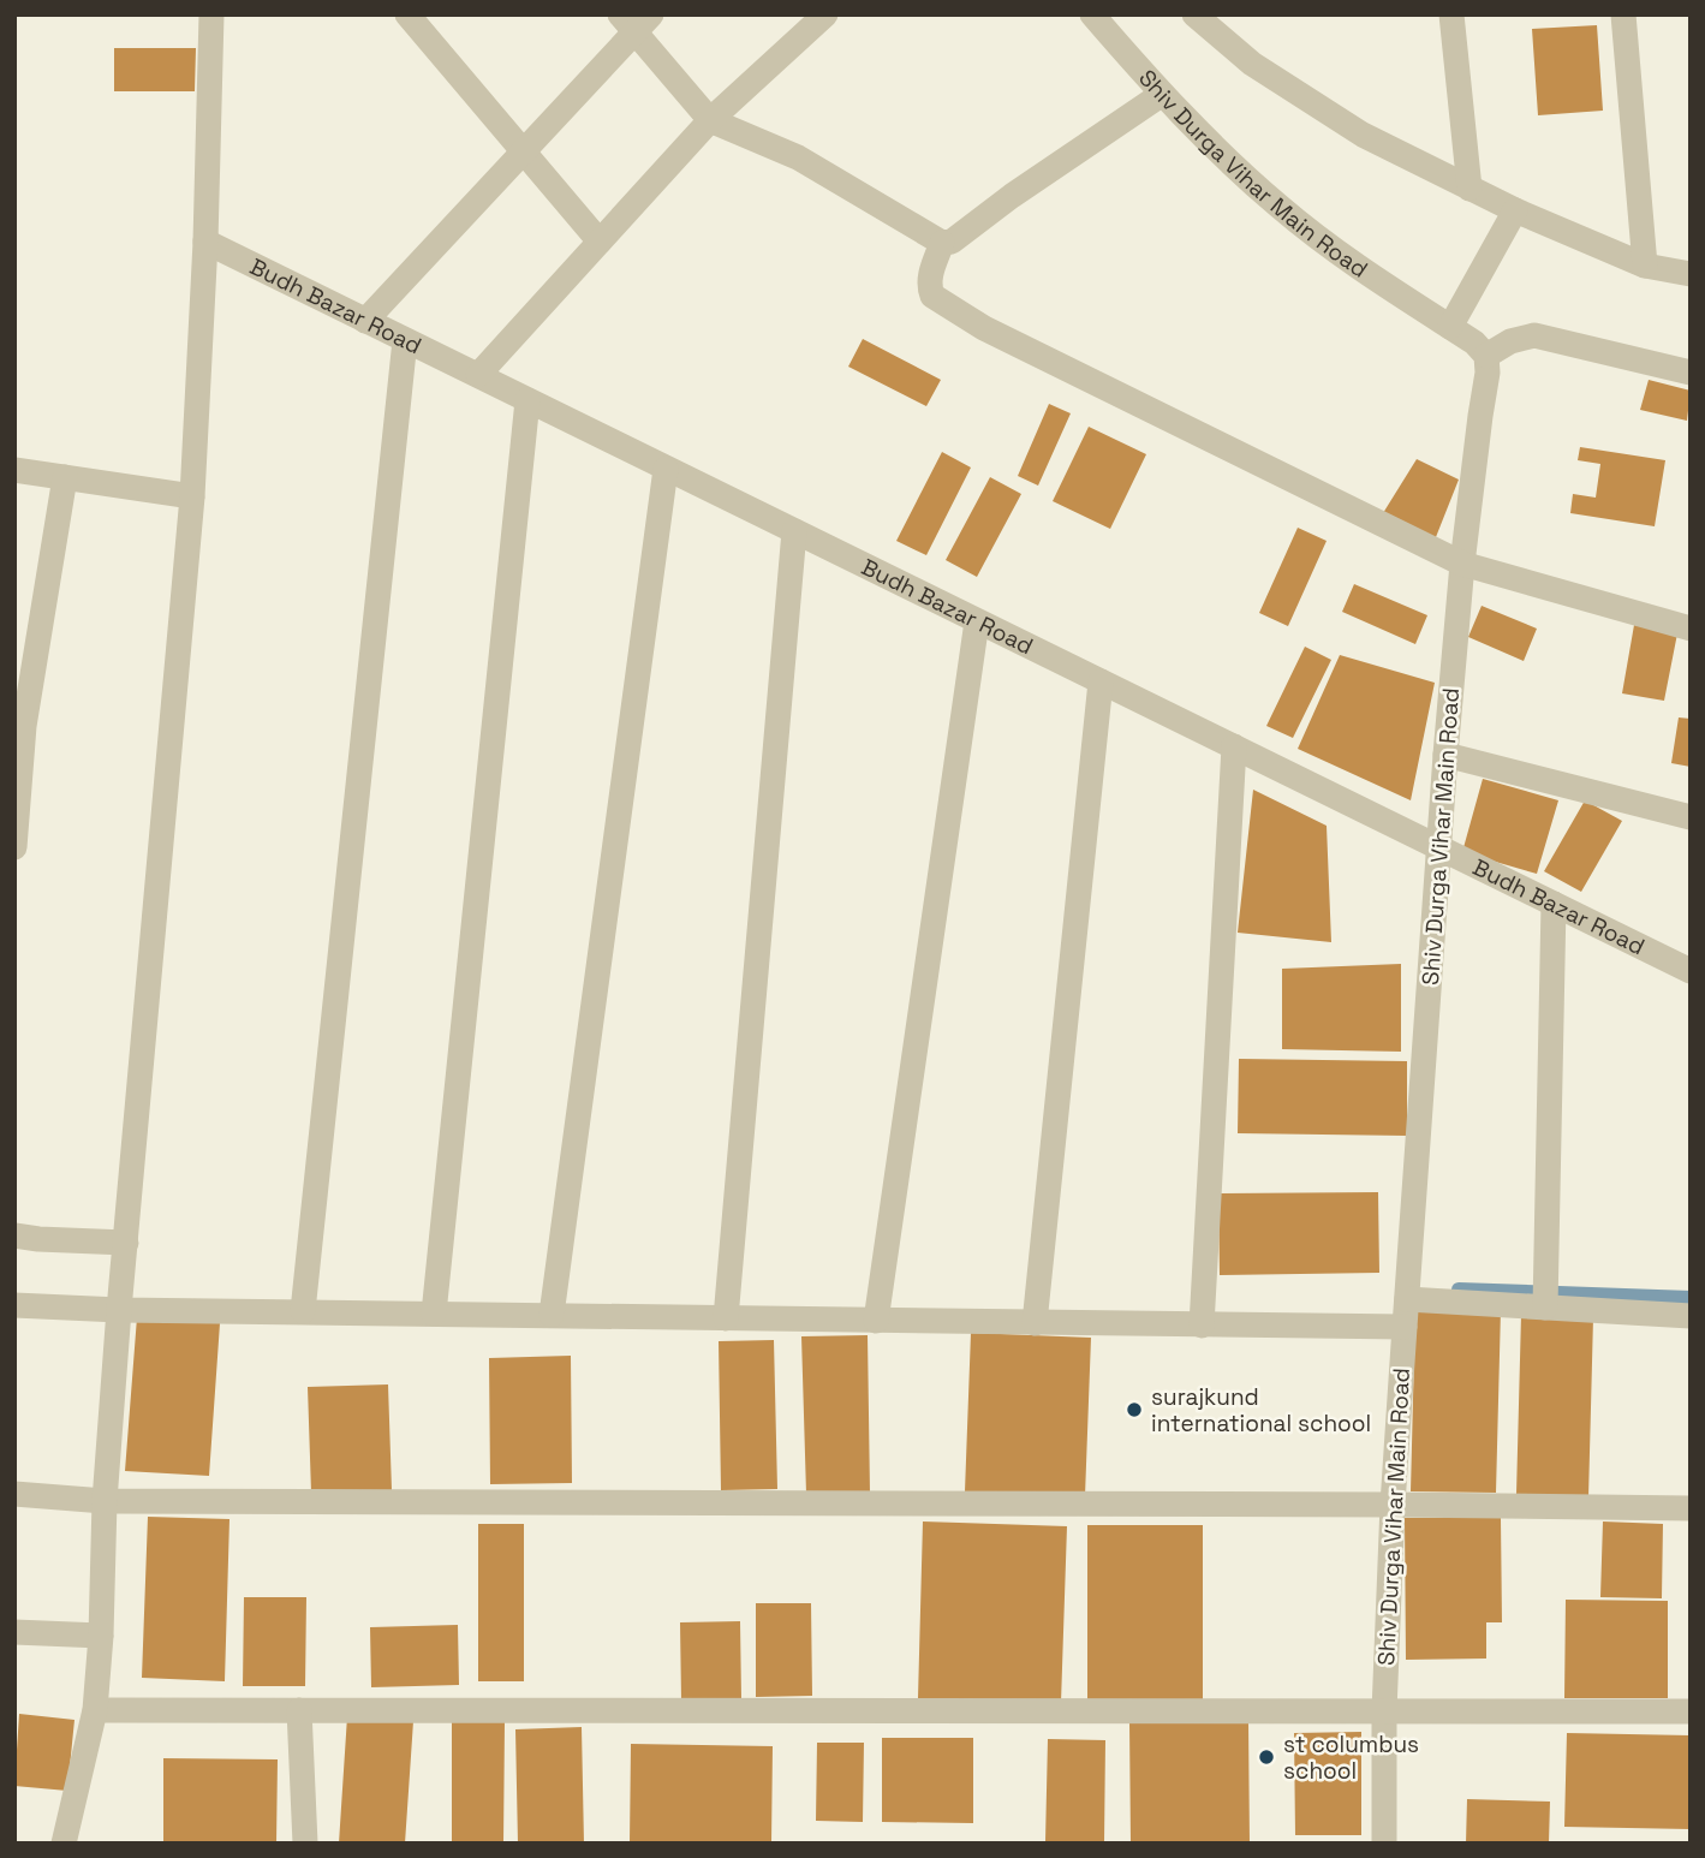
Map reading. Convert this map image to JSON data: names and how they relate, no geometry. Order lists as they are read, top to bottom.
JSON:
{
  "streets": {
    "street": ["Shiv Durga Vihar Main Road", "Budh Bazar Road"]
  },
  "crossings": [
    ["Shiv Durga Vihar Main Road", "Budh Bazar Road"]
  ],
  "places": ["surajkund international school", "st columbus school"]
}
